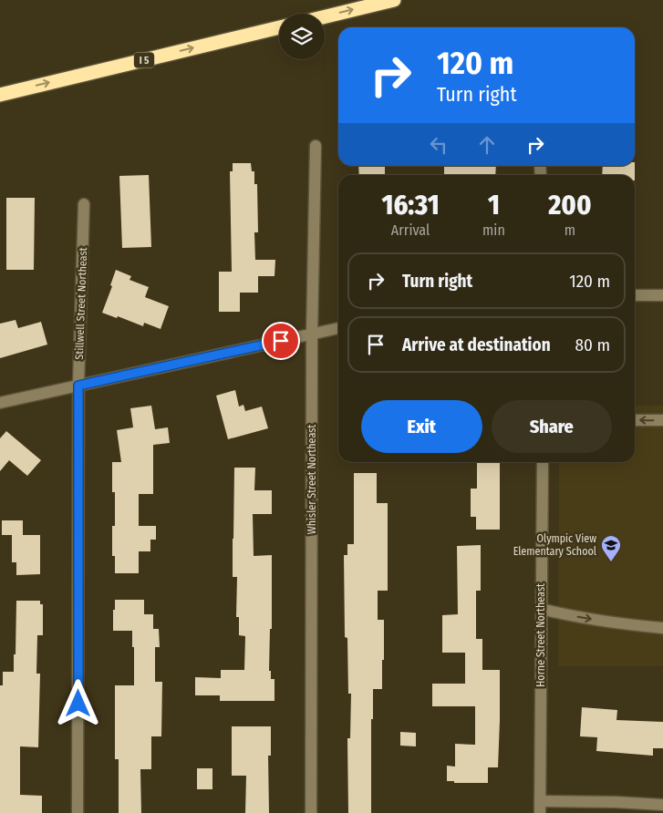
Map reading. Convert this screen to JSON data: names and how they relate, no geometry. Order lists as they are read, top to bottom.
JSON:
{
  "streets": {
    "highway": ["I 5"],
    "street": ["Stillwell Street Northeast", "Whisler Street Northeast", "Horne Street Northeast"]
  },
  "places": {
    "school or university": ["Olympic View Elementary School"]
  },
  "page": {
    "turn": ["120 m", "Turn right"],
    "eta": [
      "16:31",
      "Arrival",
      "1",
      "min",
      "200",
      "m"
    ],
    "list": [
      {
        "name": "Turn right",
        "value": "120 m"
      },
      {
        "name": "Arrive at destination",
        "value": "80 m"
      }
    ],
    "buttons": ["Exit", "Share"]
  }
}
